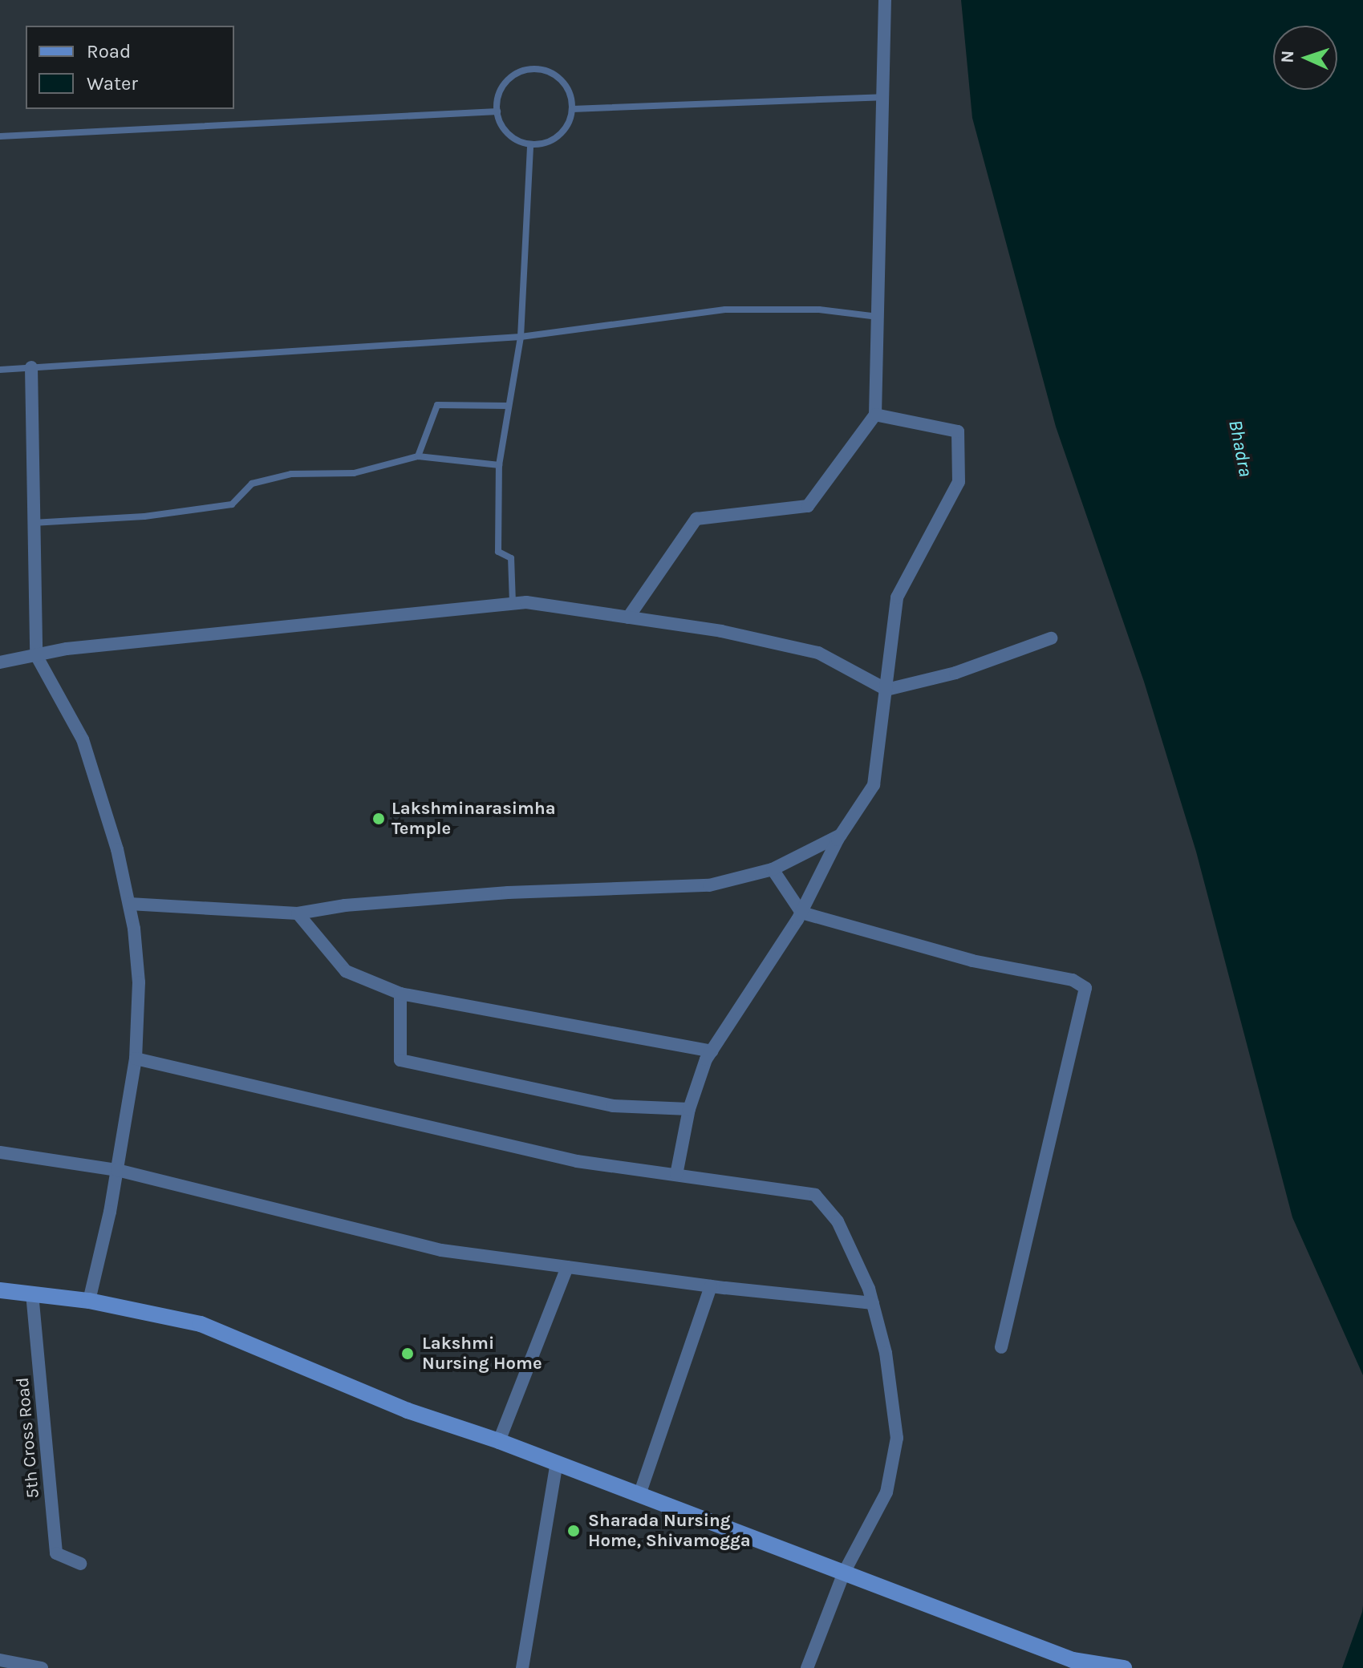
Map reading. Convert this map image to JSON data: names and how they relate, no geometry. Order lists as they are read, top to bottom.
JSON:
{
  "streets": {
    "street": ["5th Cross Road"]
  },
  "water": ["Bhadra"],
  "places": ["Lakshminarasimha Temple", "Lakshmi Nursing Home", "Sharada Nursing Home, Shivamogga"],
  "legend": ["Road", "Water"],
  "north": "left"
}
